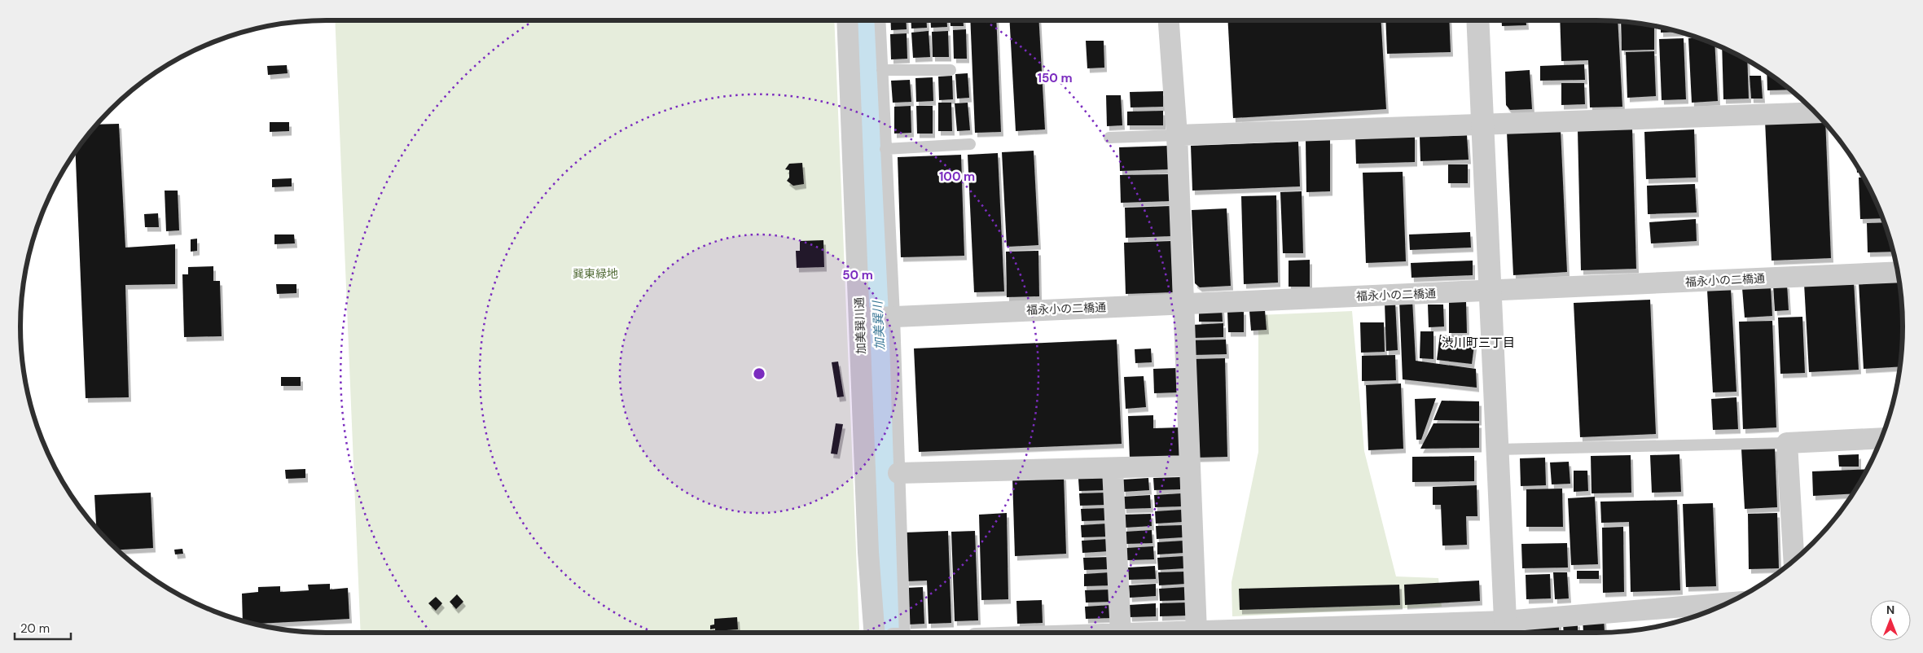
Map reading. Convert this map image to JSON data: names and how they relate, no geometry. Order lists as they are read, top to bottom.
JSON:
{
  "streets": {
    "street": ["福永小の二橋通", "加美巽川通"]
  },
  "crossings": [
    ["福永小の二橋通", "加美巽川通"]
  ],
  "districts": ["渋川町三丁目"],
  "water": ["加美巽川"],
  "parks": ["巽東緑地"],
  "scale_bar": "20 m",
  "north": "top",
  "rings": ["150 m", "100 m", "50 m"]
}
